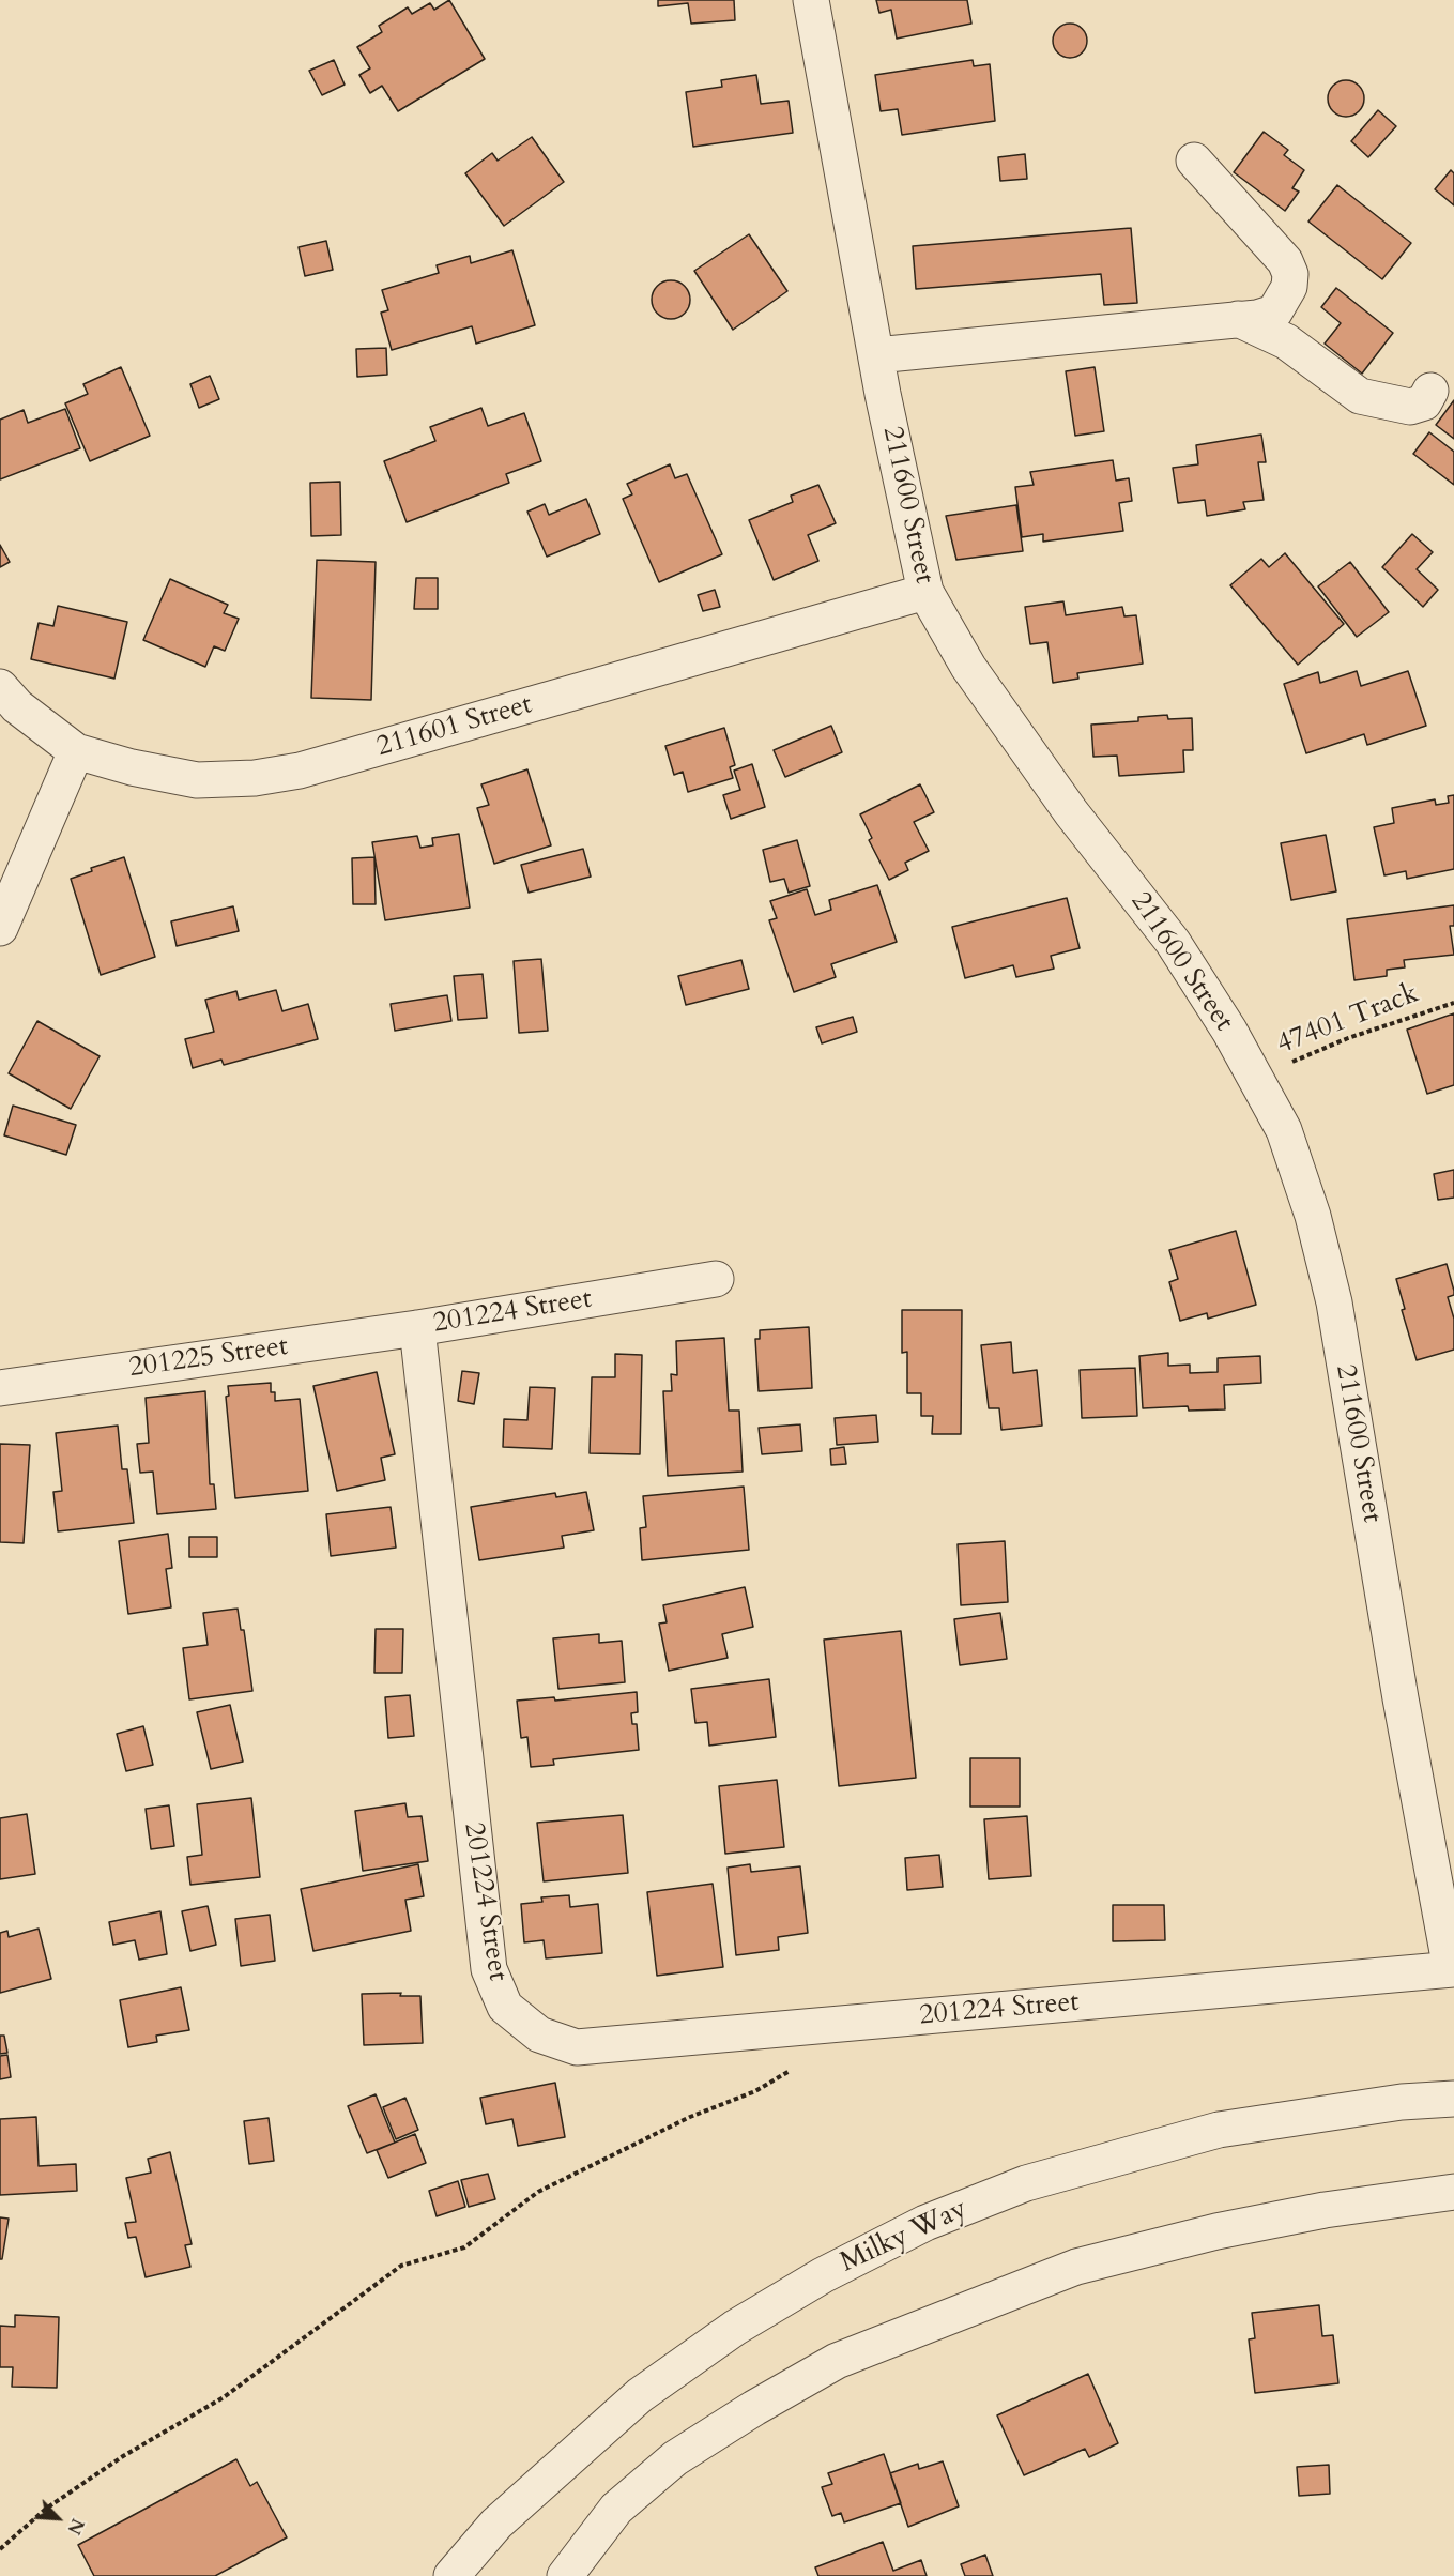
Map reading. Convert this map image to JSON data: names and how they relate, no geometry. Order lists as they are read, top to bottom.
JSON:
{
  "streets": {
    "street": [
      "211600 Street",
      "211601 Street",
      "201224 Street",
      "201225 Street",
      "Milky Way"
    ],
    "path": ["47401 Track"]
  },
  "crossings": [
    ["211600 Street", "211601 Street"],
    ["211600 Street", "47401 Track"],
    ["211600 Street", "201224 Street"],
    ["201224 Street", "201225 Street"]
  ],
  "north": "bottom right"
}
